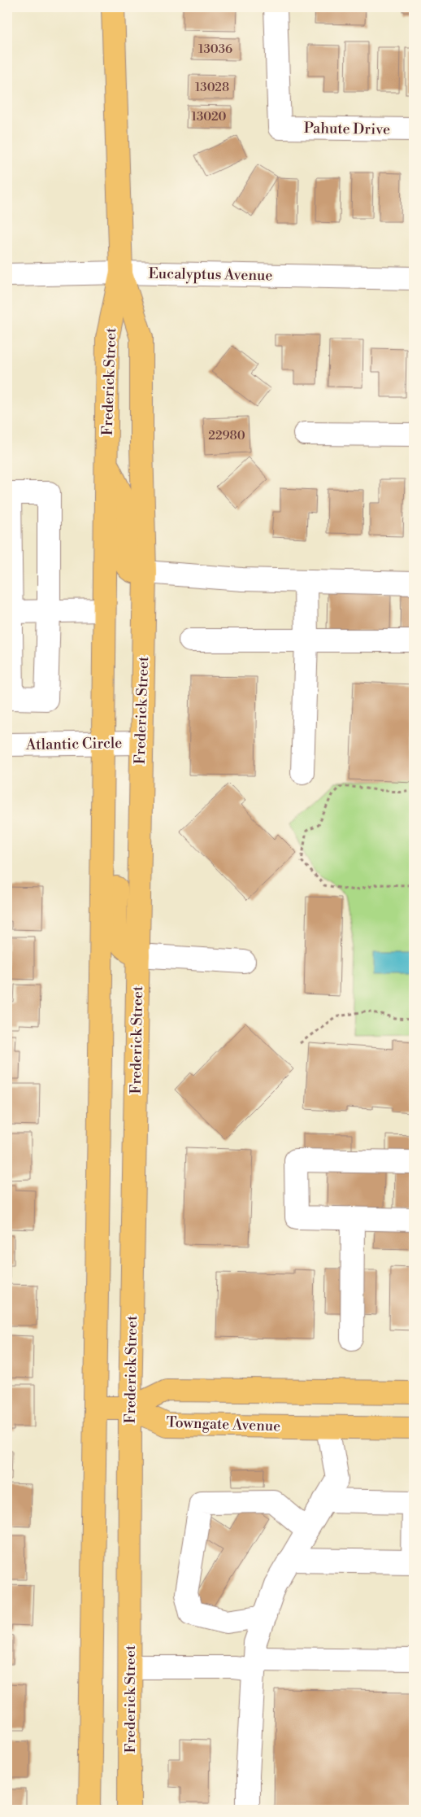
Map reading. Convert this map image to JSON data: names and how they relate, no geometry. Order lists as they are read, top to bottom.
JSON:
{
  "streets": {
    "main road": ["Frederick Street", "Towngate Avenue"],
    "street": ["Pahute Drive", "Eucalyptus Avenue", "Atlantic Circle"]
  },
  "crossings": [
    ["Eucalyptus Avenue", "Frederick Street"],
    ["Frederick Street", "Atlantic Circle"],
    ["Frederick Street", "Towngate Avenue"]
  ],
  "house_numbers": [
    "13036",
    "13028",
    "13020",
    "22980"
  ]
}
